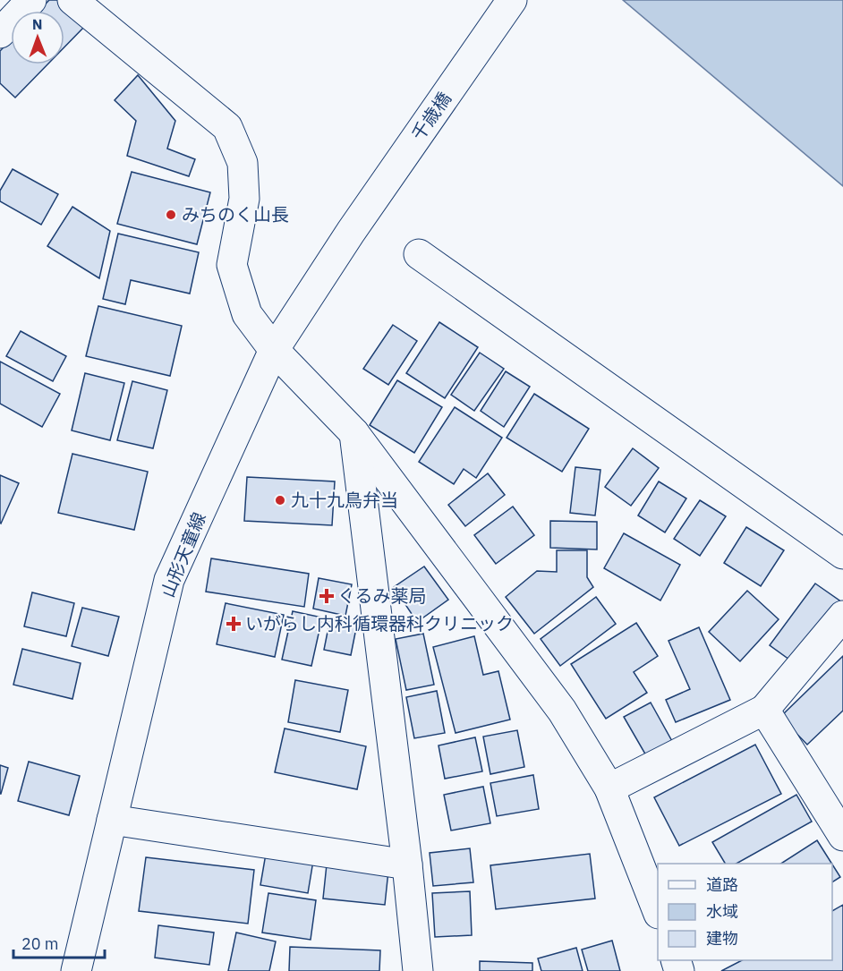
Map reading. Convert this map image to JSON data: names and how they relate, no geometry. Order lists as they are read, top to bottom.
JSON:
{
  "streets": {
    "street": ["千歳橋", "山形天童線"]
  },
  "crossings": [
    ["千歳橋", "山形天童線"]
  ],
  "places": {
    "other": ["みちのく山長", "九十九鳥弁当"],
    "health": ["くるみ薬局", "いがらし内科循環器科クリニック"]
  },
  "legend": ["道路", "水域", "建物"],
  "scale_bar": "20 m",
  "north": "top"
}
